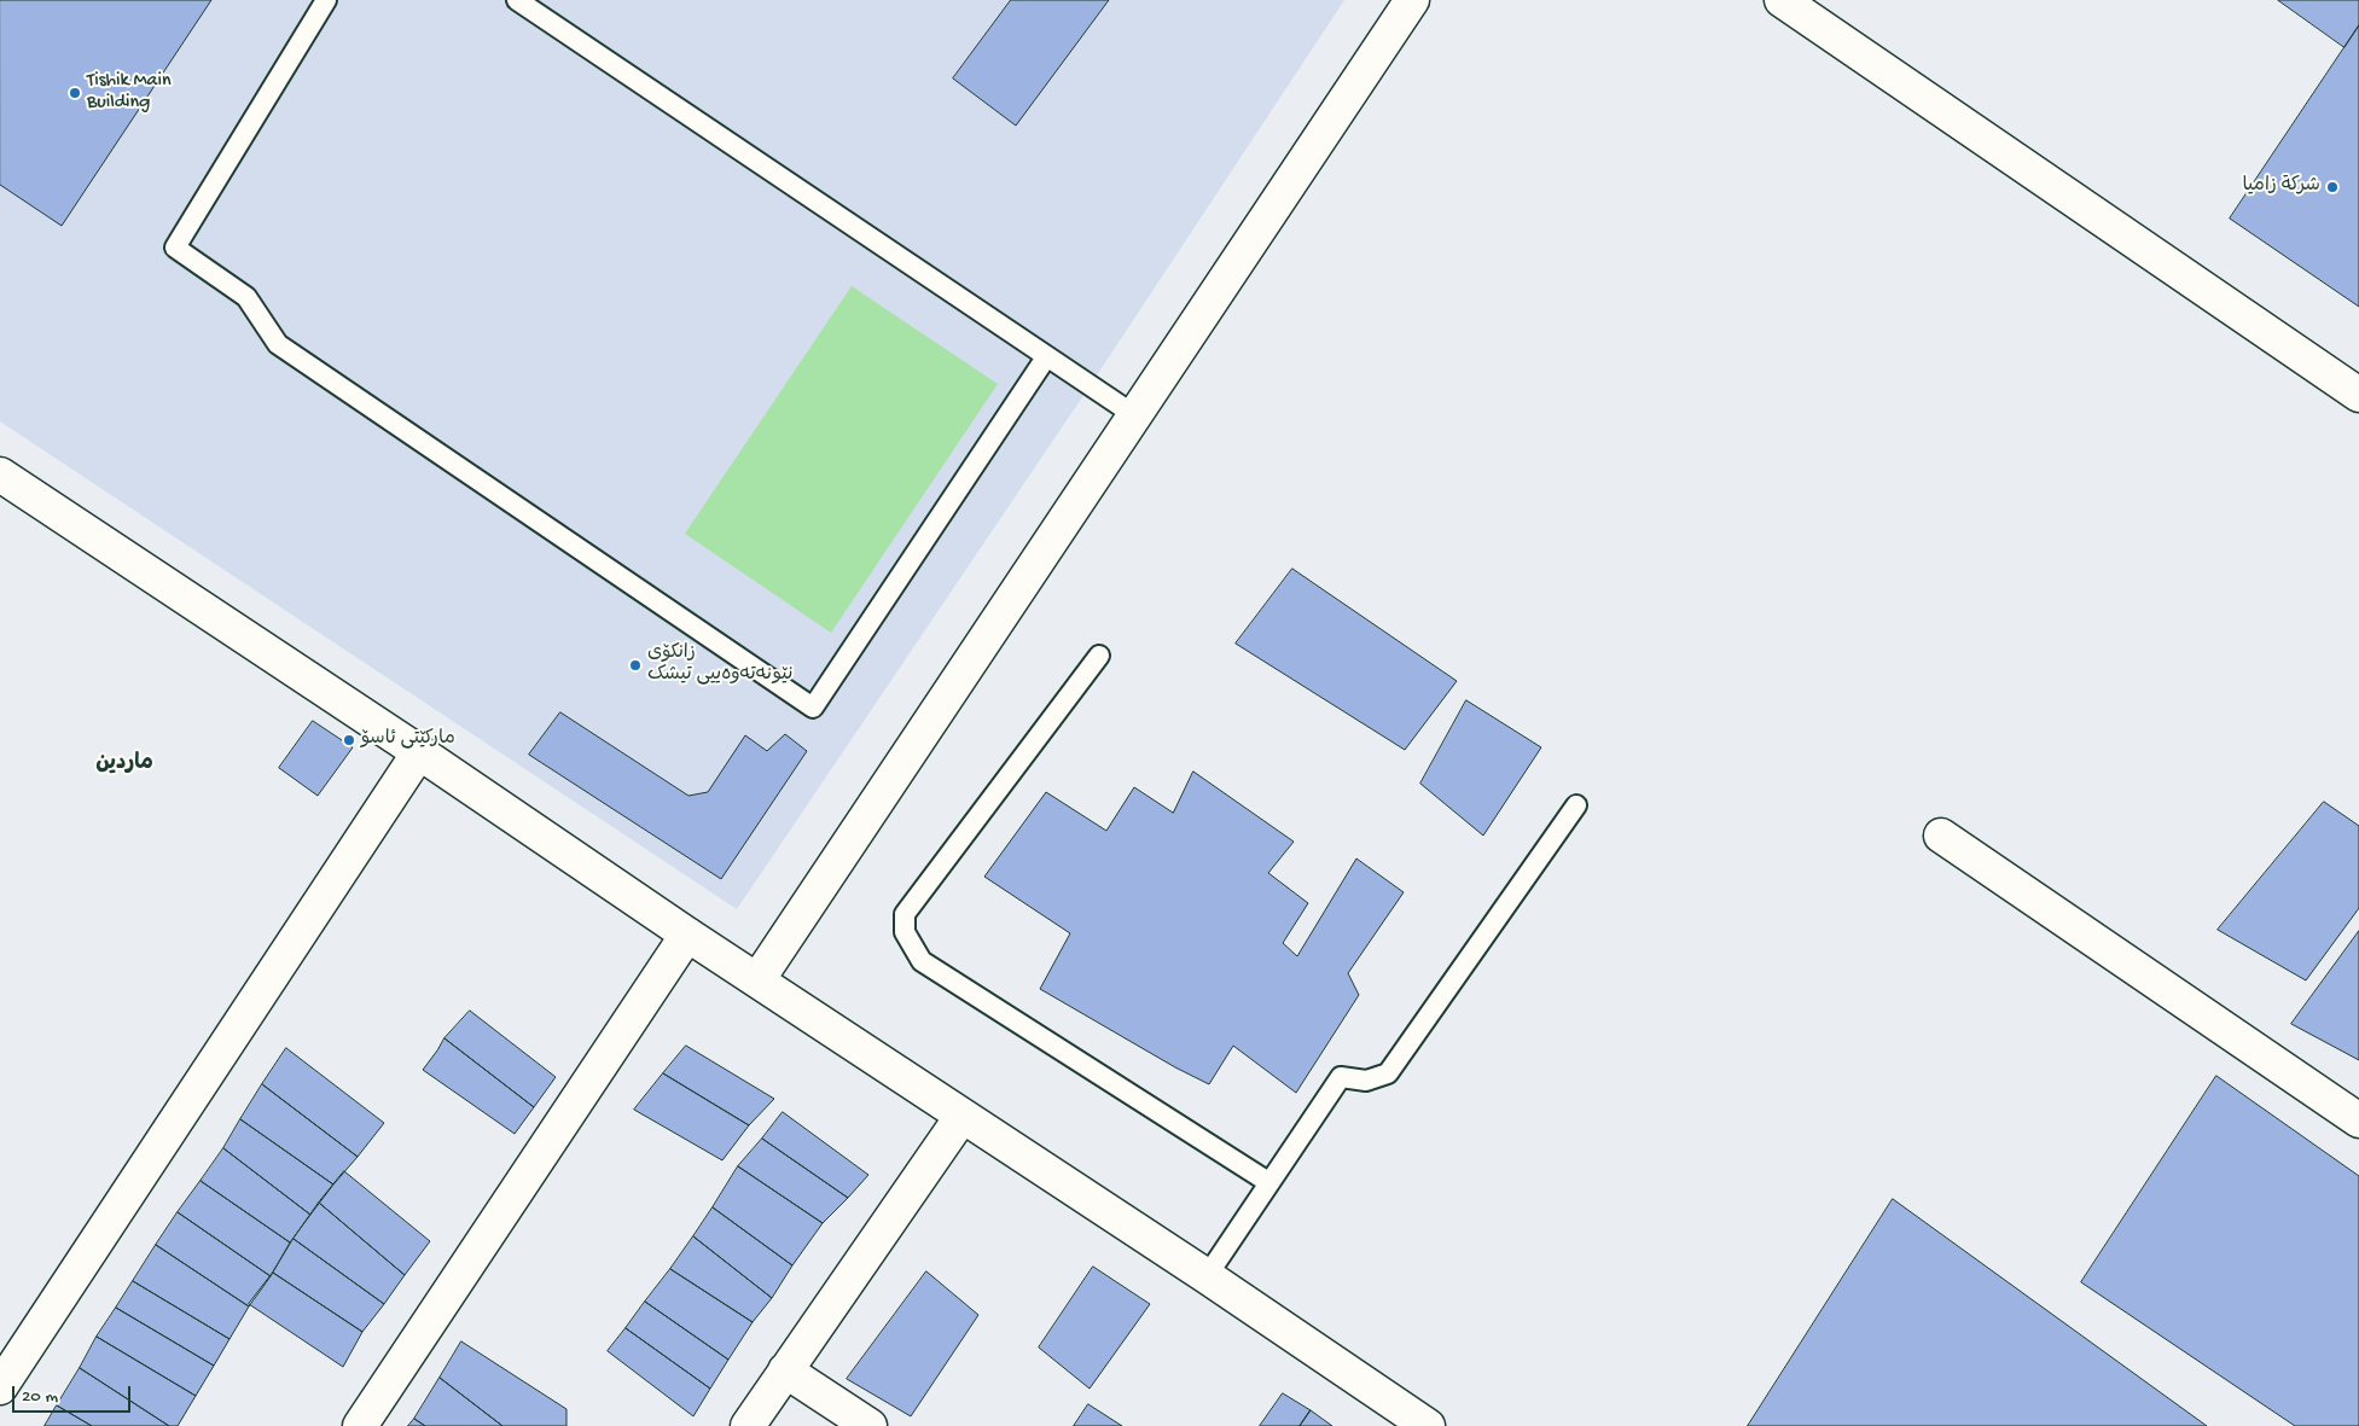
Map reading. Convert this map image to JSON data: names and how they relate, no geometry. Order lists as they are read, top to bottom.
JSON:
{
  "districts": ["ماردین"],
  "places": [
    "Tishik Main Building",
    "شركة زاميا",
    "زانکۆی نێونەتەوەییی تیشک",
    "مارکێتی ئاسۆ"
  ],
  "scale_bar": "20 m"
}
